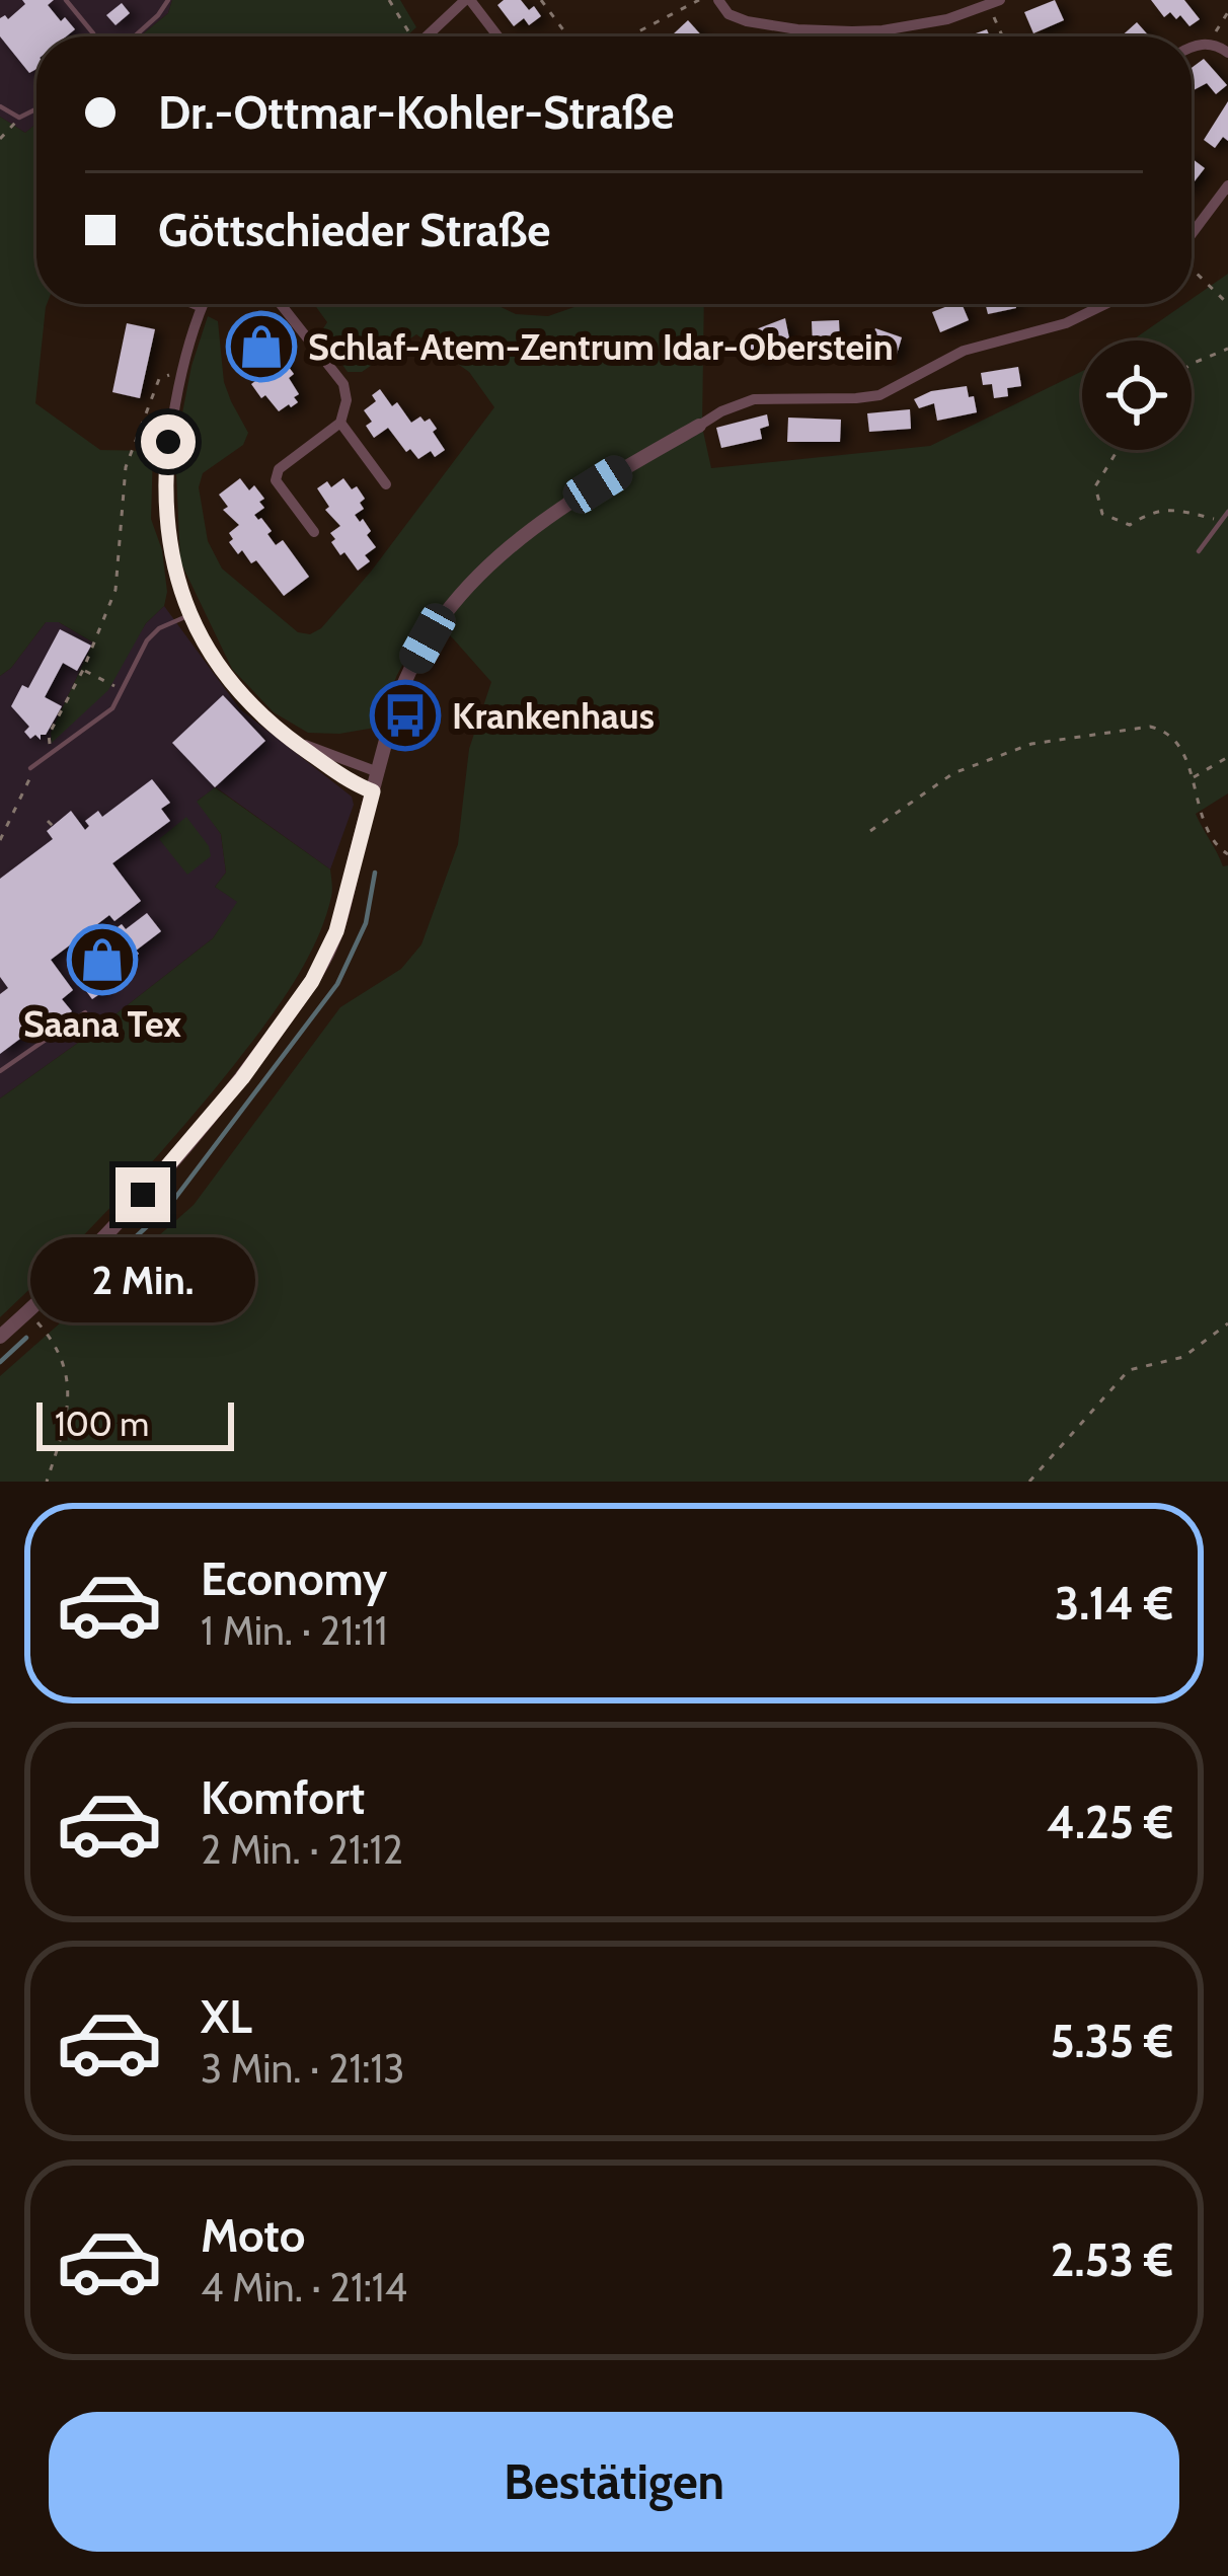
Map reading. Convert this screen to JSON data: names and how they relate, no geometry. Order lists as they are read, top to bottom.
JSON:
{
  "places": {
    "shop": ["Schlaf-Atem-Zentrum Idar-Oberstein", "Saana Tex"],
    "bus stop": ["Krankenhaus"]
  },
  "scale_bar": "100 m",
  "page": {
    "banner": ["Dr.-Ottmar-Kohler-Straße", "Göttschieder Straße"],
    "bubble": "2 Min.",
    "scale": "100 m",
    "list": [
      {
        "name": "Economy",
        "note": "1 Min. · 21:11",
        "value": "3.14 €"
      },
      {
        "name": "Komfort",
        "note": "2 Min. · 21:12",
        "value": "4.25 €"
      },
      {
        "name": "XL",
        "note": "3 Min. · 21:13",
        "value": "5.35 €"
      },
      {
        "name": "Moto",
        "note": "4 Min. · 21:14",
        "value": "2.53 €"
      }
    ],
    "buttons": "Bestätigen"
  }
}
